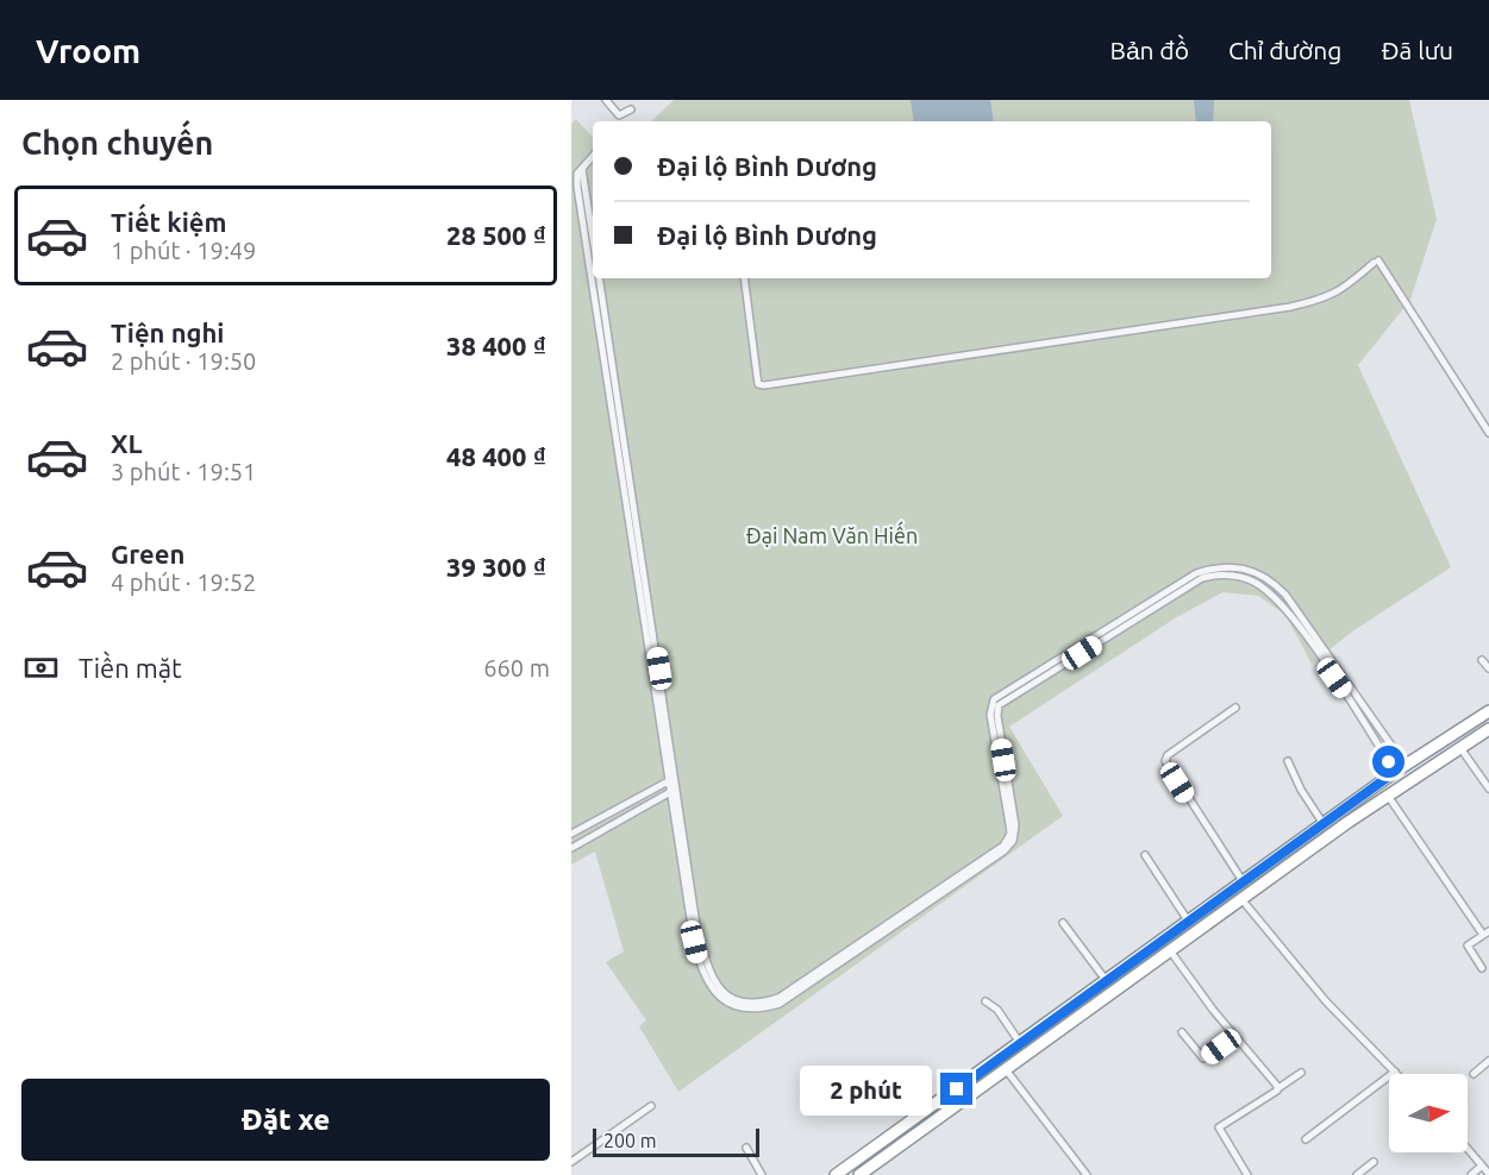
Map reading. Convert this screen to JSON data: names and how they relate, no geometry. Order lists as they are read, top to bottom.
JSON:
{
  "parks": ["Đại Nam Văn Hiến"],
  "scale_bar": "200 m",
  "north": "right",
  "page": {
    "header": "Vroom",
    "nav": ["Bản đồ", "Chỉ đường", "Đã lưu"],
    "heading": "Chọn chuyến",
    "banner": ["Đại lộ Bình Dương", "Đại lộ Bình Dương"],
    "list": [
      {
        "name": "Tiết kiệm",
        "note": "1 phút · 19:49",
        "value": "28 500 ₫"
      },
      {
        "name": "Tiện nghi",
        "note": "2 phút · 19:50",
        "value": "38 400 ₫"
      },
      {
        "name": "XL",
        "note": "3 phút · 19:51",
        "value": "48 400 ₫"
      },
      {
        "name": "Green",
        "note": "4 phút · 19:52",
        "value": "39 300 ₫"
      }
    ],
    "pay": ["Tiền mặt", "660 m"],
    "buttons": "Đặt xe",
    "bubble": "2 phút",
    "scale": "200 m"
  }
}
